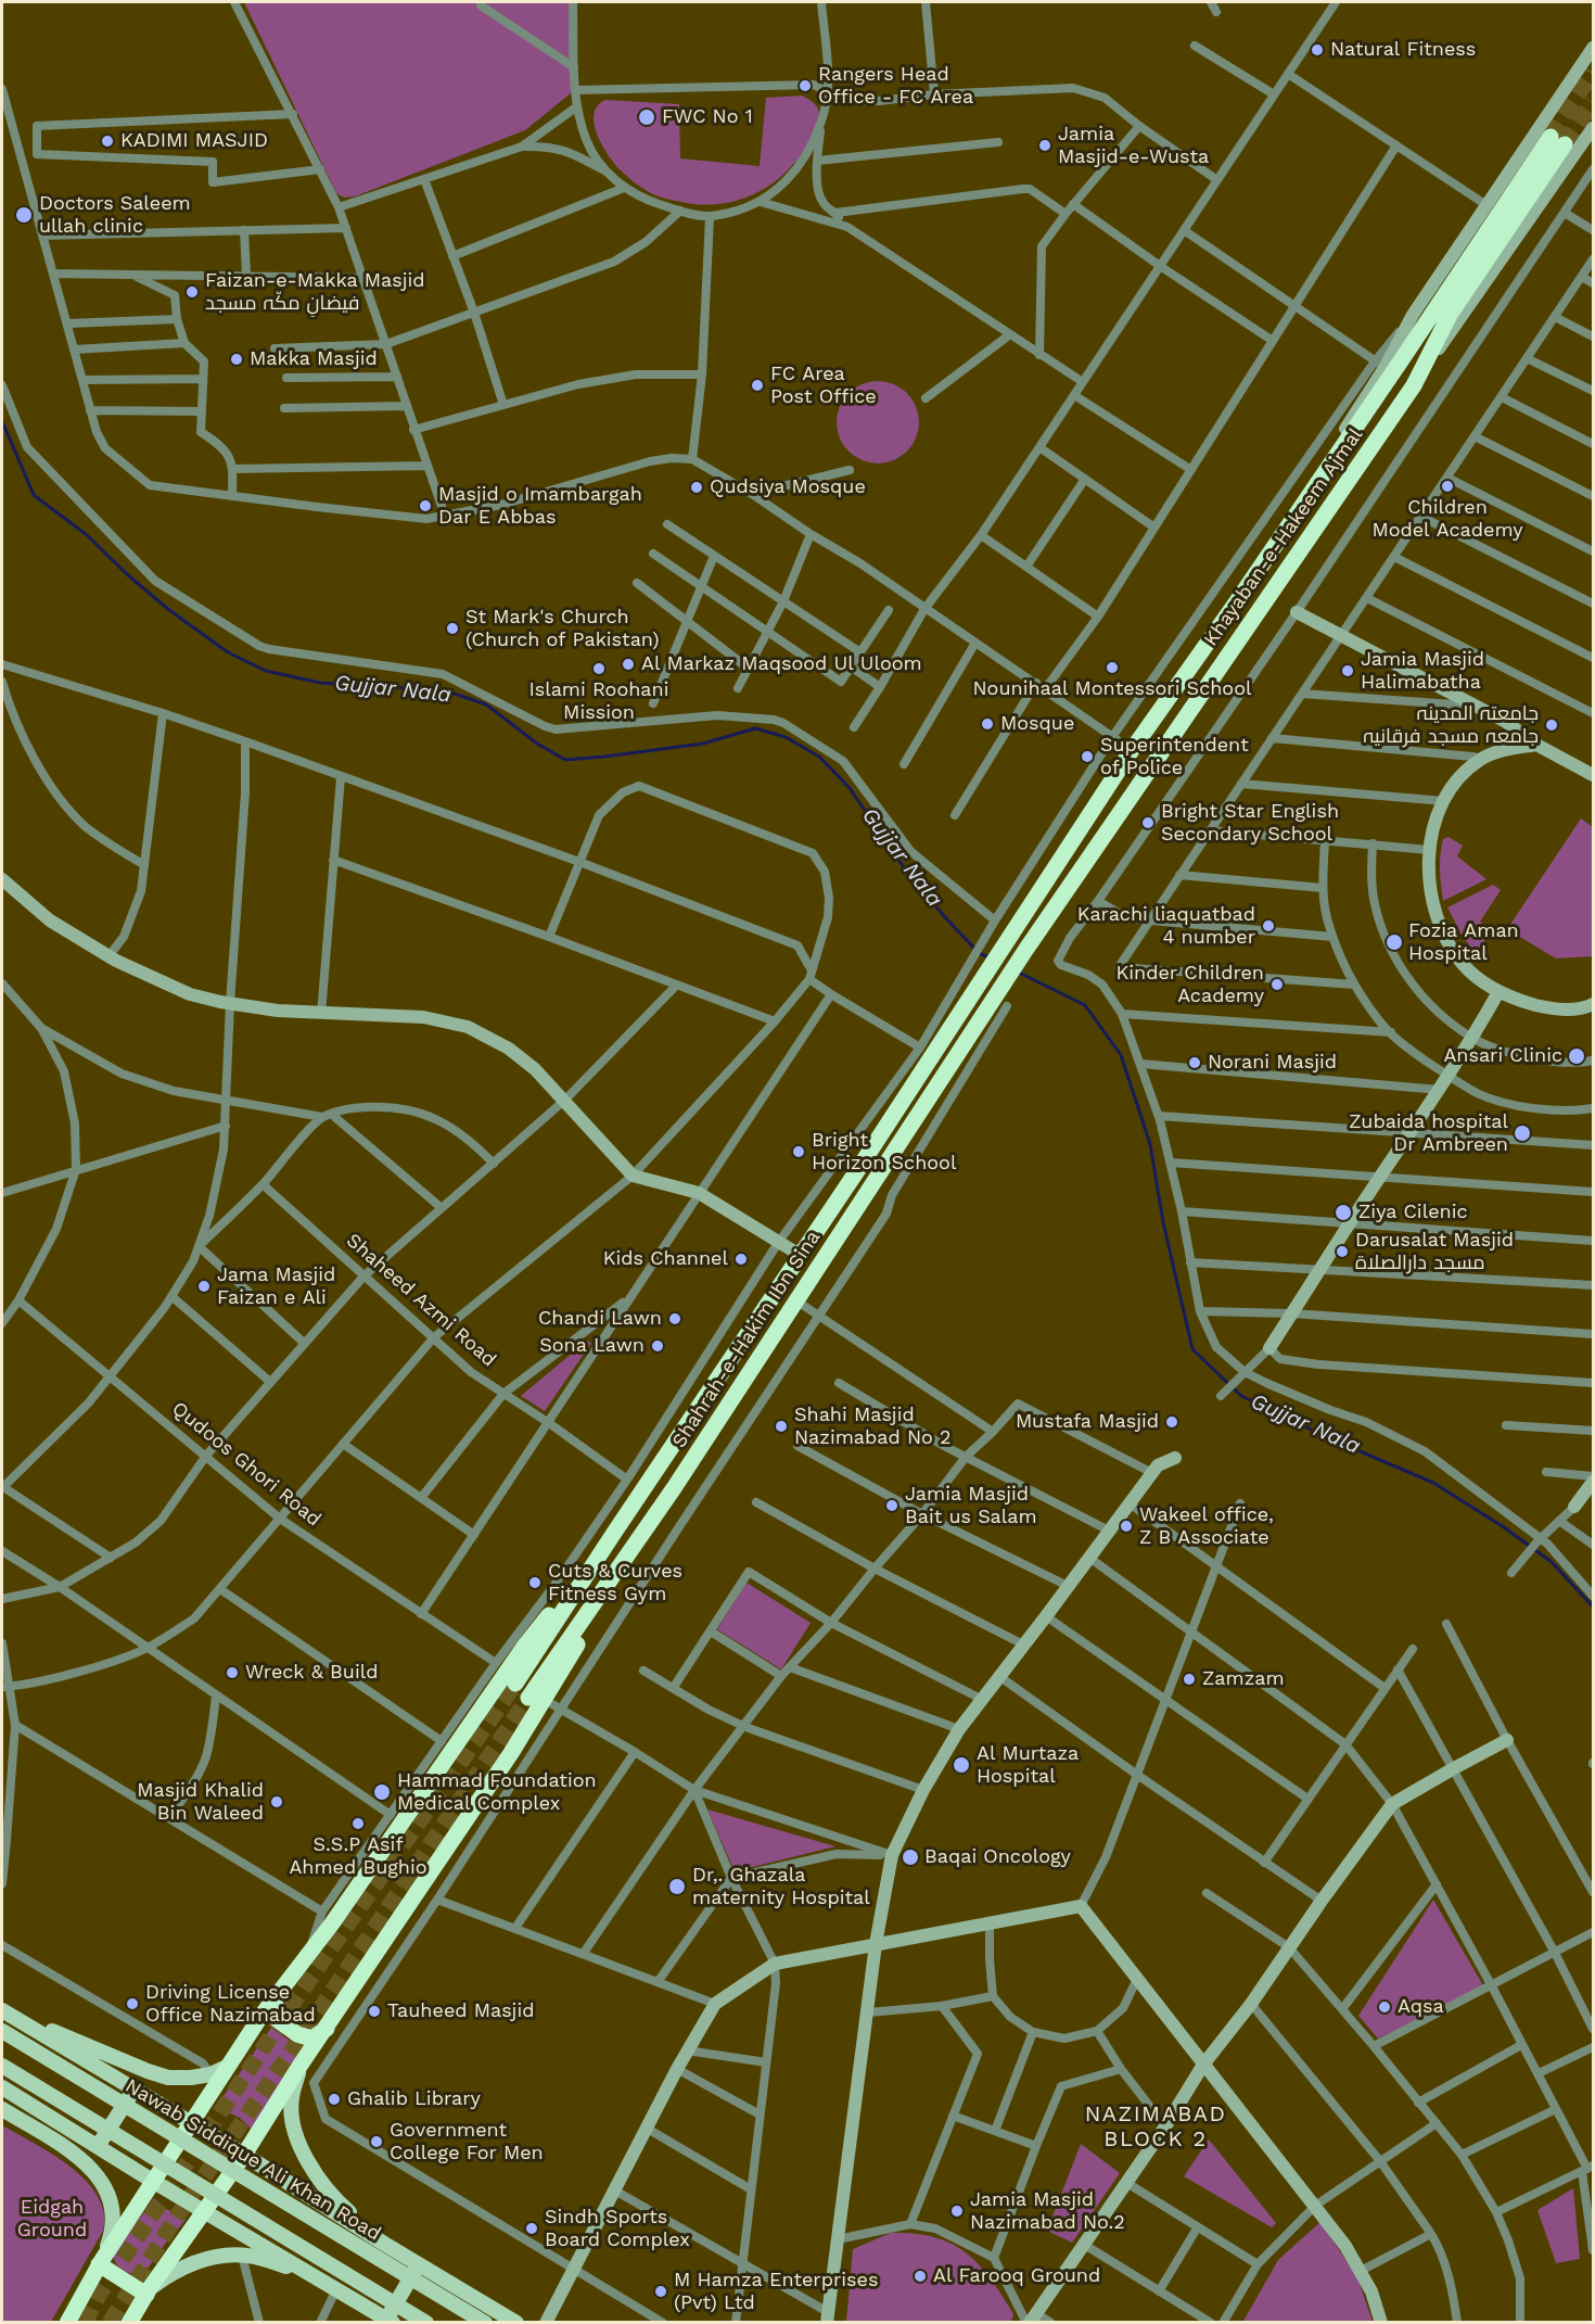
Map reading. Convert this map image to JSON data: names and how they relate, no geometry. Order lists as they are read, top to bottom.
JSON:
{
  "streets": {
    "highway": ["Khayaban-e-Hakeem Ajmal", "Shahrah-e-Hakim Ibn Sina"],
    "main road": ["Nawab Siddique Ali Khan Road"],
    "street": ["Shaheed Azmi Road", "Qudoos Ghori Road"]
  },
  "crossings": [
    ["Khayaban-e-Hakeem Ajmal", "Shahrah-e-Hakim Ibn Sina"]
  ],
  "districts": ["NAZIMABAD BLOCK 2"],
  "water": ["Gujjar Nala"],
  "parks": ["Eidgah Ground"],
  "places": [
    "Natural Fitness",
    "Rangers Head Office - FC Area",
    "FWC No 1",
    "KADIMI MASJID",
    "Jamia Masjid-e-Wusta",
    "Doctors Saleem ullah clinic",
    "Faizan-e-Makka Masjid فیضانِ مکّہ مسجد",
    "Makka Masjid",
    "FC Area Post Office",
    "Children Model Academy",
    "Qudsiya Mosque",
    "Masjid o Imambargah Dar E Abbas",
    "St Mark's Church (Church of Pakistan)",
    "Al Markaz Maqsood Ul Uloom",
    "Nounihaal Montessori School",
    "Islami Roohani Mission",
    "Jamia Masjid Halimabatha",
    "Mosque",
    "جامعتہ المدینہ جامعہ مسجد فرقانیہ",
    "Superintendent of Police",
    "Bright Star English Secondary School",
    "Karachi liaquatbad 4 number",
    "Fozia Aman Hospital",
    "Kinder Children Academy",
    "Ansari Clinic",
    "Norani Masjid",
    "Zubaida hospital Dr Ambreen",
    "Bright Horizon School",
    "Ziya Cilenic",
    "Darusalat Masjid مسجد دارالصلاة",
    "Kids Channel",
    "Jama Masjid Faizan e Ali",
    "Chandi Lawn",
    "Sona Lawn",
    "Mustafa Masjid",
    "Shahi Masjid Nazimabad No 2",
    "Jamia Masjid Bait us Salam",
    "Wakeel office, Z B Associate",
    "Cuts & Curves Fitness Gym",
    "Wreck & Build",
    "Zamzam",
    "Al Murtaza Hospital",
    "Hammad Foundation Medical Complex",
    "Masjid Khalid Bin Waleed",
    "S.S.P Asif Ahmed Bughio",
    "Baqai Oncology",
    "Dr,. Ghazala maternity Hospital",
    "Driving License Office Nazimabad",
    "Aqsa",
    "Tauheed Masjid",
    "Ghalib Library",
    "Government College For Men",
    "Jamia Masjid Nazimabad No.2",
    "Sindh Sports Board Complex",
    "Al Farooq Ground",
    "M Hamza Enterprises (Pvt) Ltd"
  ]
}
